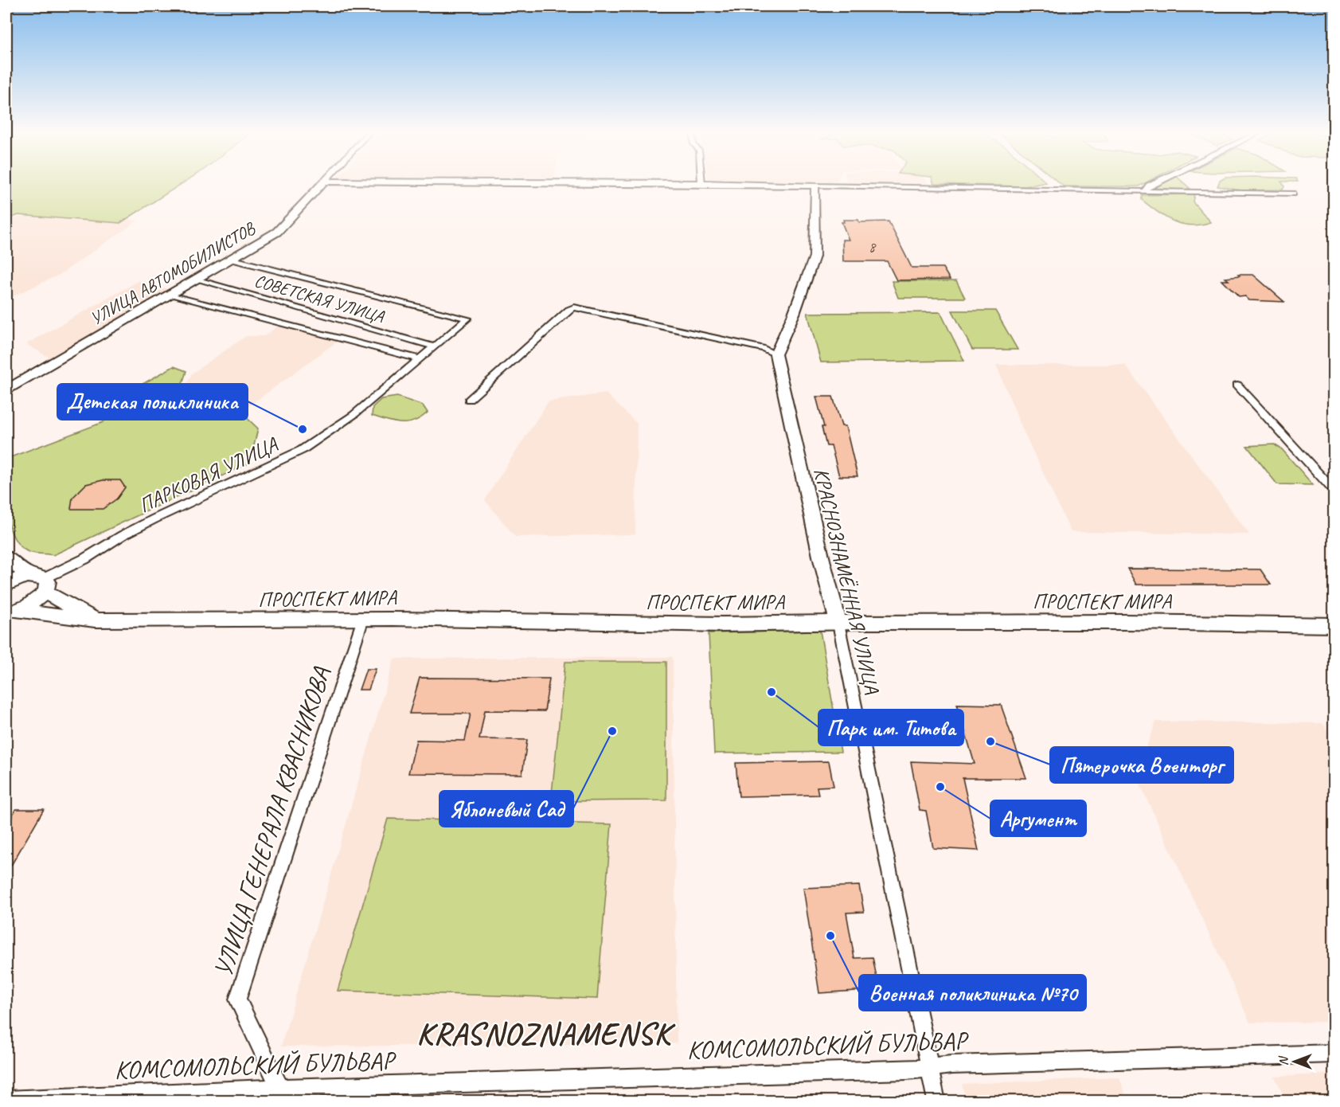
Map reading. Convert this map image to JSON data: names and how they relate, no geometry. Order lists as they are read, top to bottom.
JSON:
{
  "streets": {
    "street": [
      "УЛИЦА АВТОМОБИЛИСТОВ",
      "СОВЕТСКАЯ УЛИЦА",
      "ПАРКОВАЯ УЛИЦА",
      "КРАСНОЗНАМЁННАЯ УЛИЦА",
      "ПРОСПЕКТ МИРА",
      "УЛИЦА ГЕНЕРАЛА КВАСНИКОВА",
      "КОМСОМОЛЬСКИЙ БУЛЬВАР"
    ]
  },
  "crossings": [
    ["УЛИЦА АВТОМОБИЛИСТОВ", "СОВЕТСКАЯ УЛИЦА"],
    ["УЛИЦА АВТОМОБИЛИСТОВ", "ПАРКОВАЯ УЛИЦА"],
    ["СОВЕТСКАЯ УЛИЦА", "ПАРКОВАЯ УЛИЦА"],
    ["ПАРКОВАЯ УЛИЦА", "ПРОСПЕКТ МИРА"],
    ["КРАСНОЗНАМЁННАЯ УЛИЦА", "ПРОСПЕКТ МИРА"],
    ["КРАСНОЗНАМЁННАЯ УЛИЦА", "КОМСОМОЛЬСКИЙ БУЛЬВАР"],
    ["ПРОСПЕКТ МИРА", "УЛИЦА ГЕНЕРАЛА КВАСНИКОВА"],
    ["УЛИЦА ГЕНЕРАЛА КВАСНИКОВА", "КОМСОМОЛЬСКИЙ БУЛЬВАР"]
  ],
  "districts": ["KRASNOZNAMENSK"],
  "places": [
    "Детская поликлиника",
    "Парк им. Титова",
    "Яблоневый Сад",
    "Пятерочка Военторг",
    "Аргумент",
    "Военная поликлиника №70"
  ],
  "house_numbers": ["8"],
  "north": "left"
}
